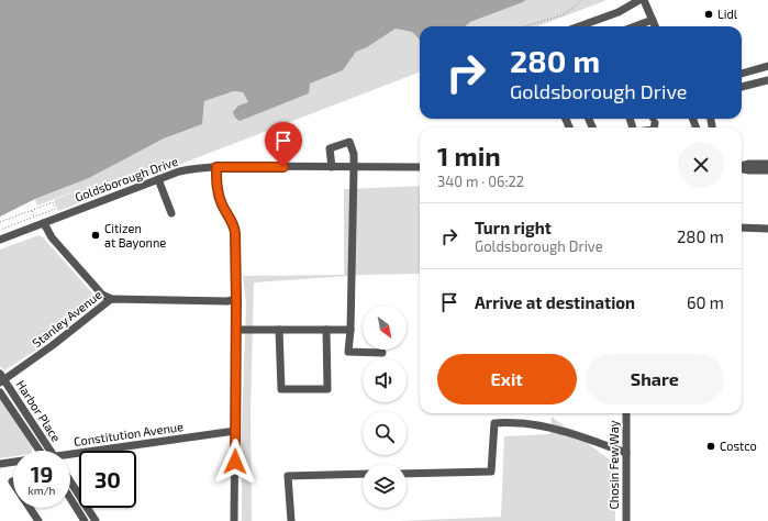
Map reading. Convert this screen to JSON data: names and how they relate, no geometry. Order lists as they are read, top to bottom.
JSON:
{
  "streets": {
    "street": [
      "Goldsborough Drive",
      "Stanley Avenue",
      "Harbor Place",
      "Constitution Avenue",
      "Chosin Few Way"
    ]
  },
  "crossings": [
    ["Stanley Avenue", "Harbor Place"]
  ],
  "places": ["Lidl", "Citizen at Bayonne", "Costco"],
  "north": "bottom right",
  "page": {
    "turn": ["280 m", "Goldsborough Drive"],
    "heading": ["1 min", "340 m · 06:22"],
    "list": [
      {
        "name": "Turn right",
        "note": "Goldsborough Drive",
        "value": "280 m"
      },
      {
        "name": "Arrive at destination",
        "value": "60 m"
      }
    ],
    "buttons": ["Exit", "Share"],
    "speed": "19 km/h",
    "limit": "30"
  }
}
